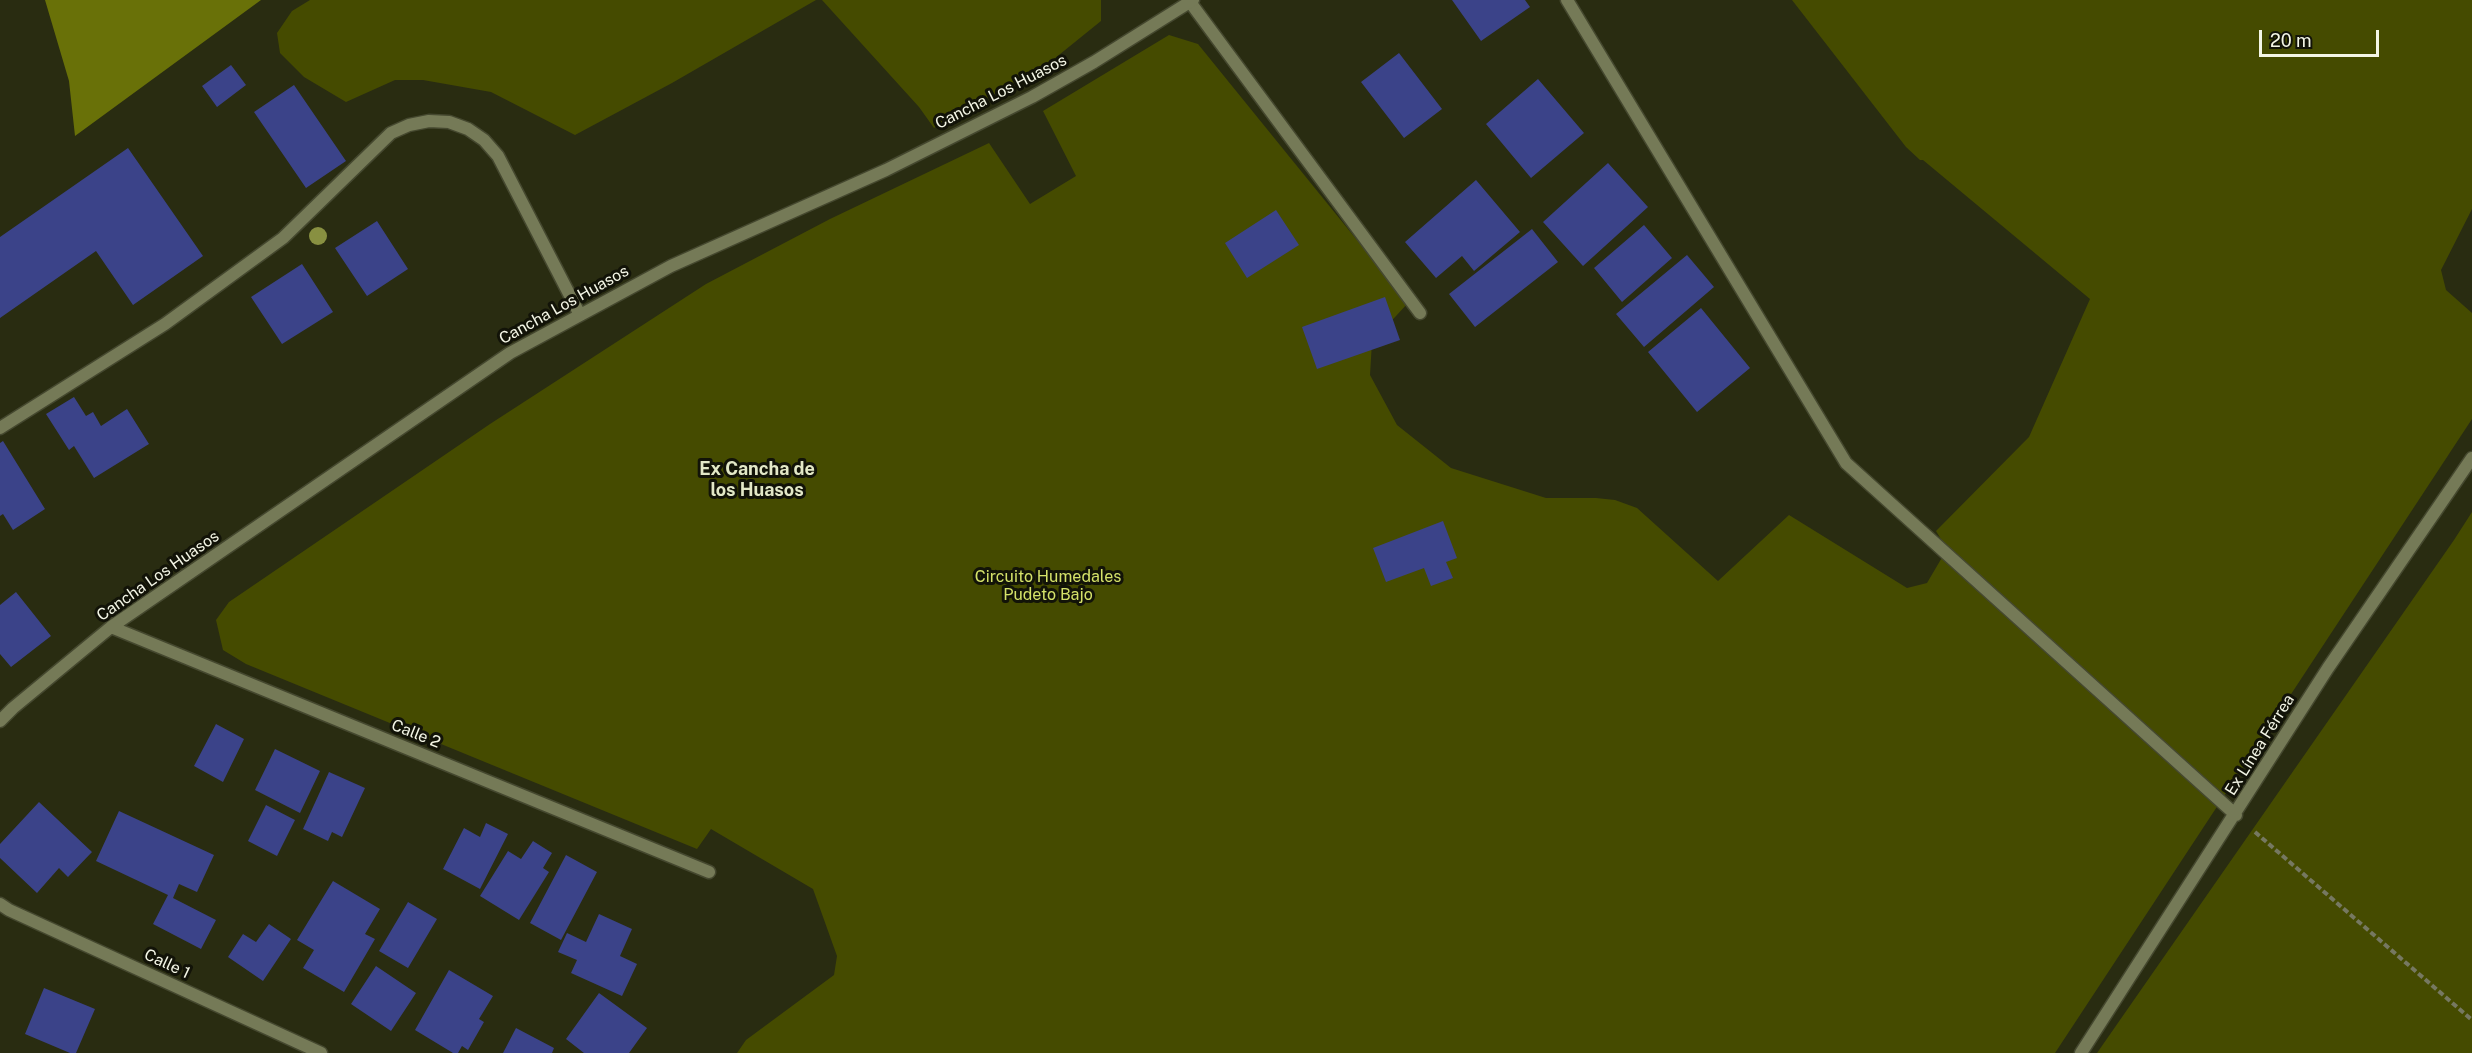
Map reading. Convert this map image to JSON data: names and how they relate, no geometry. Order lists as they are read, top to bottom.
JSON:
{
  "streets": {
    "street": [
      "Cancha Los Huasos",
      "Calle 2",
      "Ex Línea Férrea",
      "Calle 1"
    ]
  },
  "crossings": [
    ["Cancha Los Huasos", "Calle 2"]
  ],
  "districts": ["Ex Cancha de los Huasos"],
  "parks": ["Circuito Humedales Pudeto Bajo"],
  "scale_bar": "20 m"
}
